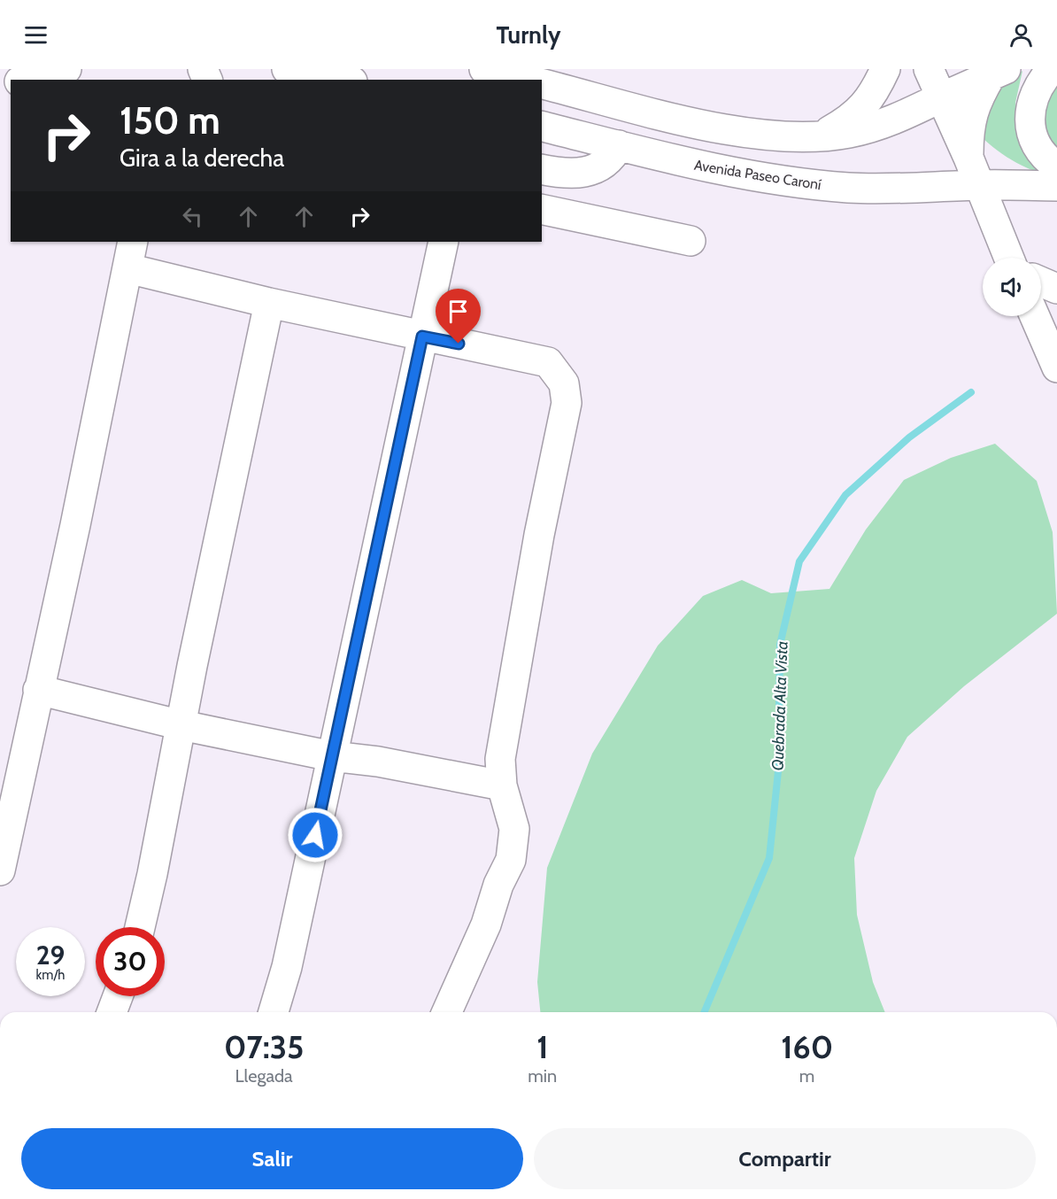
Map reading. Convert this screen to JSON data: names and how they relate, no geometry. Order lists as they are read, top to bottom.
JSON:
{
  "streets": {
    "street": ["Avenida Paseo Caroní"]
  },
  "water": ["Quebrada Alta Vista"],
  "page": {
    "header": "Turnly",
    "turn": ["150 m", "Gira a la derecha"],
    "speed": "29 km/h",
    "limit": "30",
    "eta": [
      "07:35",
      "Llegada",
      "1",
      "min",
      "160",
      "m"
    ],
    "buttons": ["Salir", "Compartir"]
  }
}
